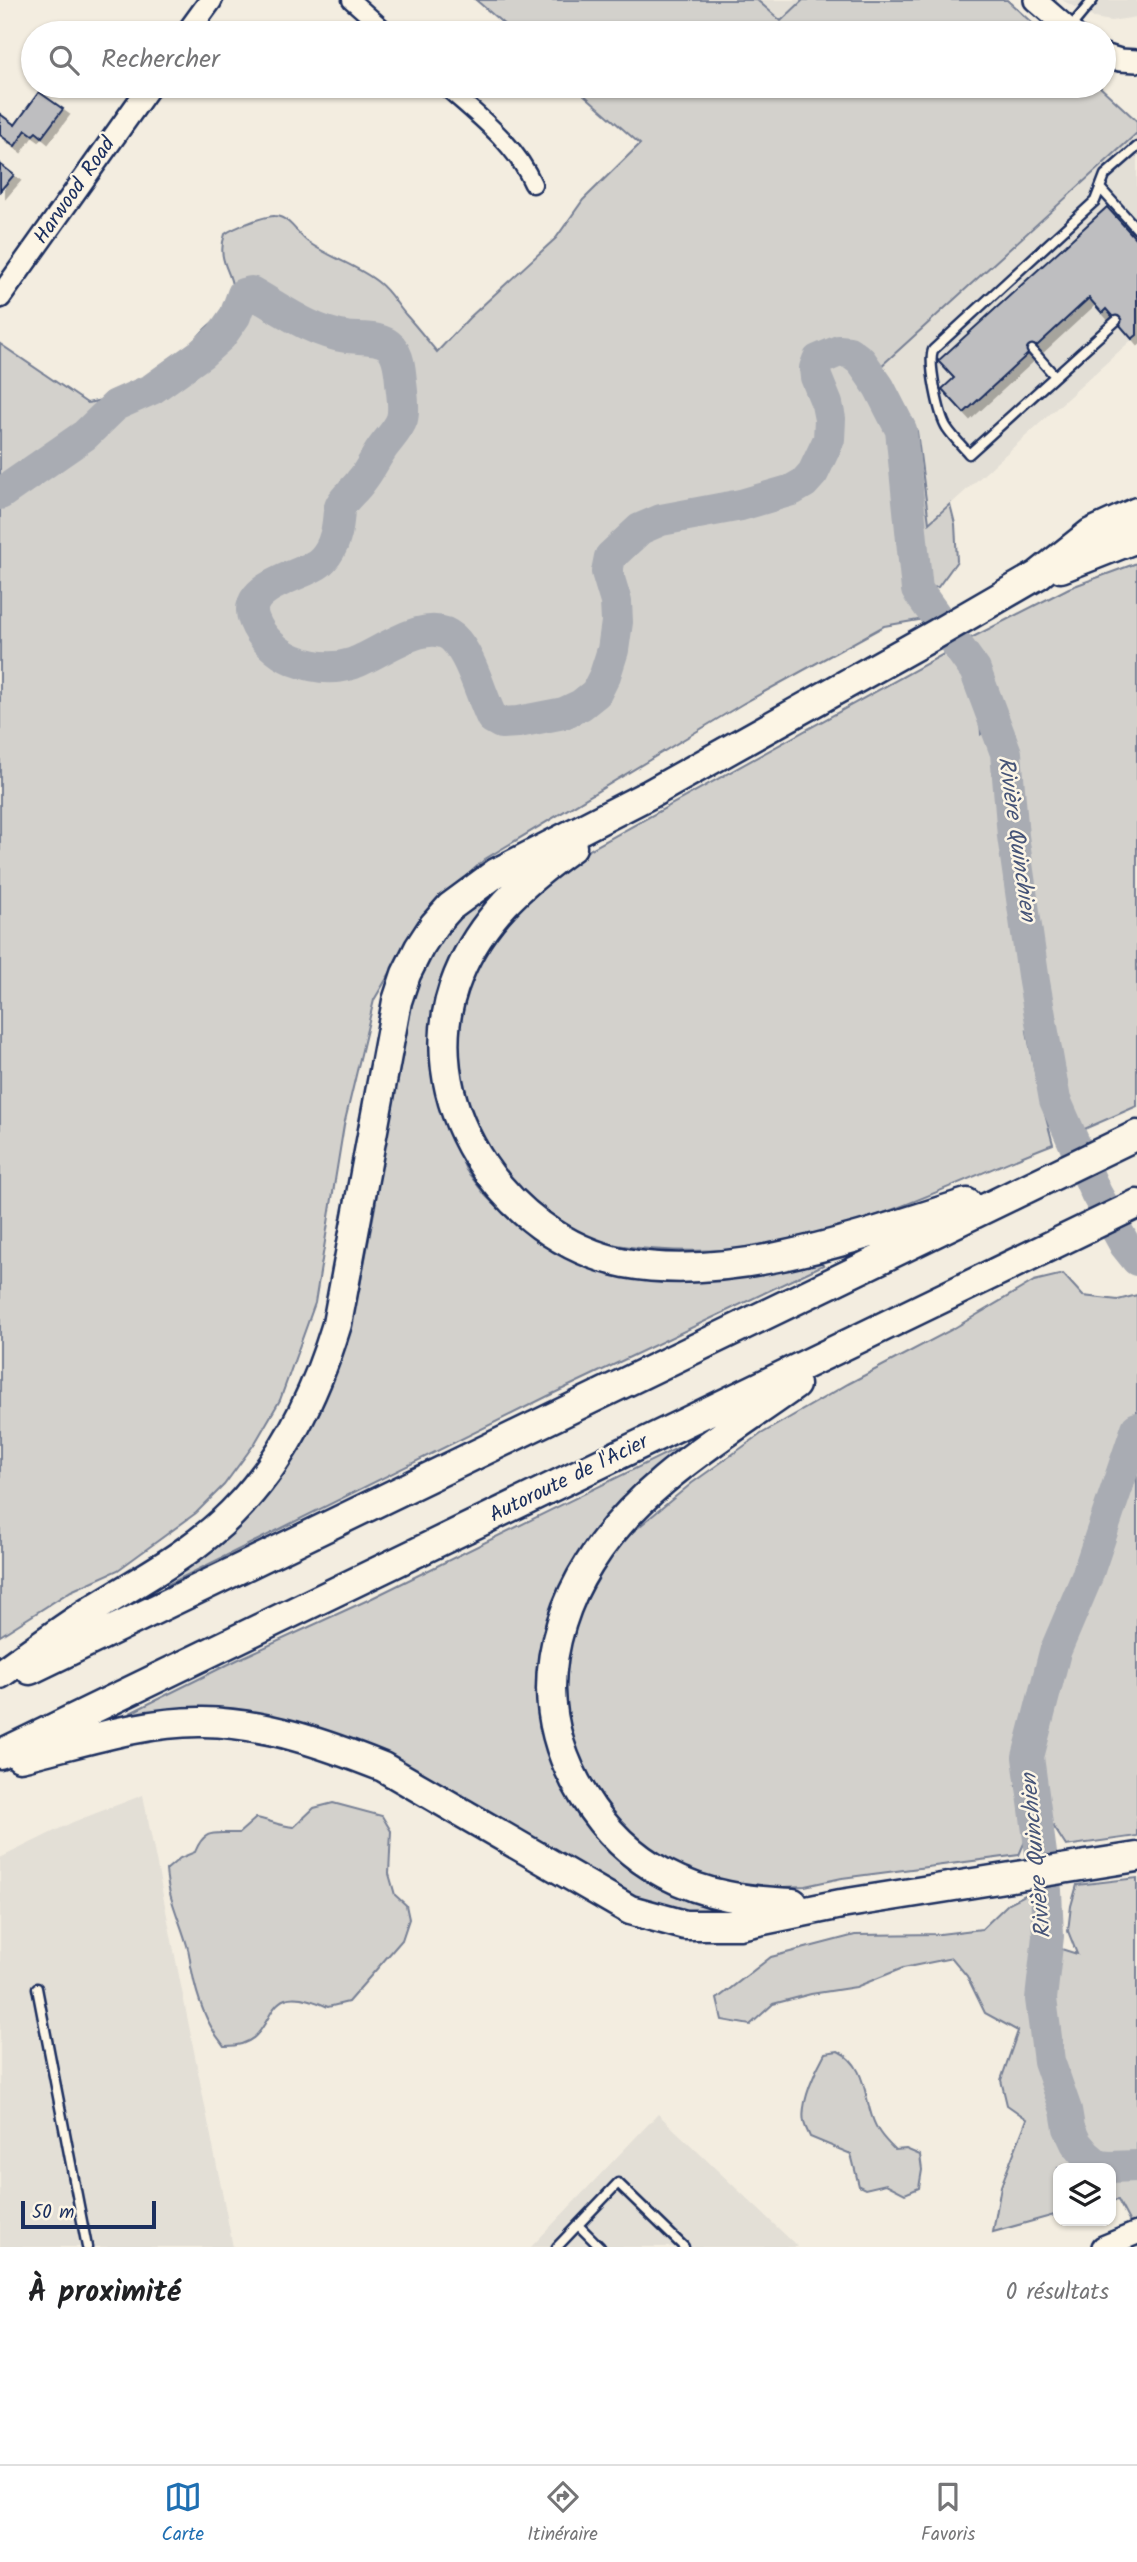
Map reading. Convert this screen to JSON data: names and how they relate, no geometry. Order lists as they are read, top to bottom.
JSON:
{
  "streets": {
    "highway": ["Autoroute de l'Acier"],
    "main road": ["Harwood Road"]
  },
  "water": ["Rivière Quinchien"],
  "scale_bar": "50 m",
  "page": {
    "search": "Rechercher",
    "scale": "50 m",
    "heading": ["À proximité", "0 résultats"],
    "nav": ["Carte", "Itinéraire", "Favoris"]
  }
}
